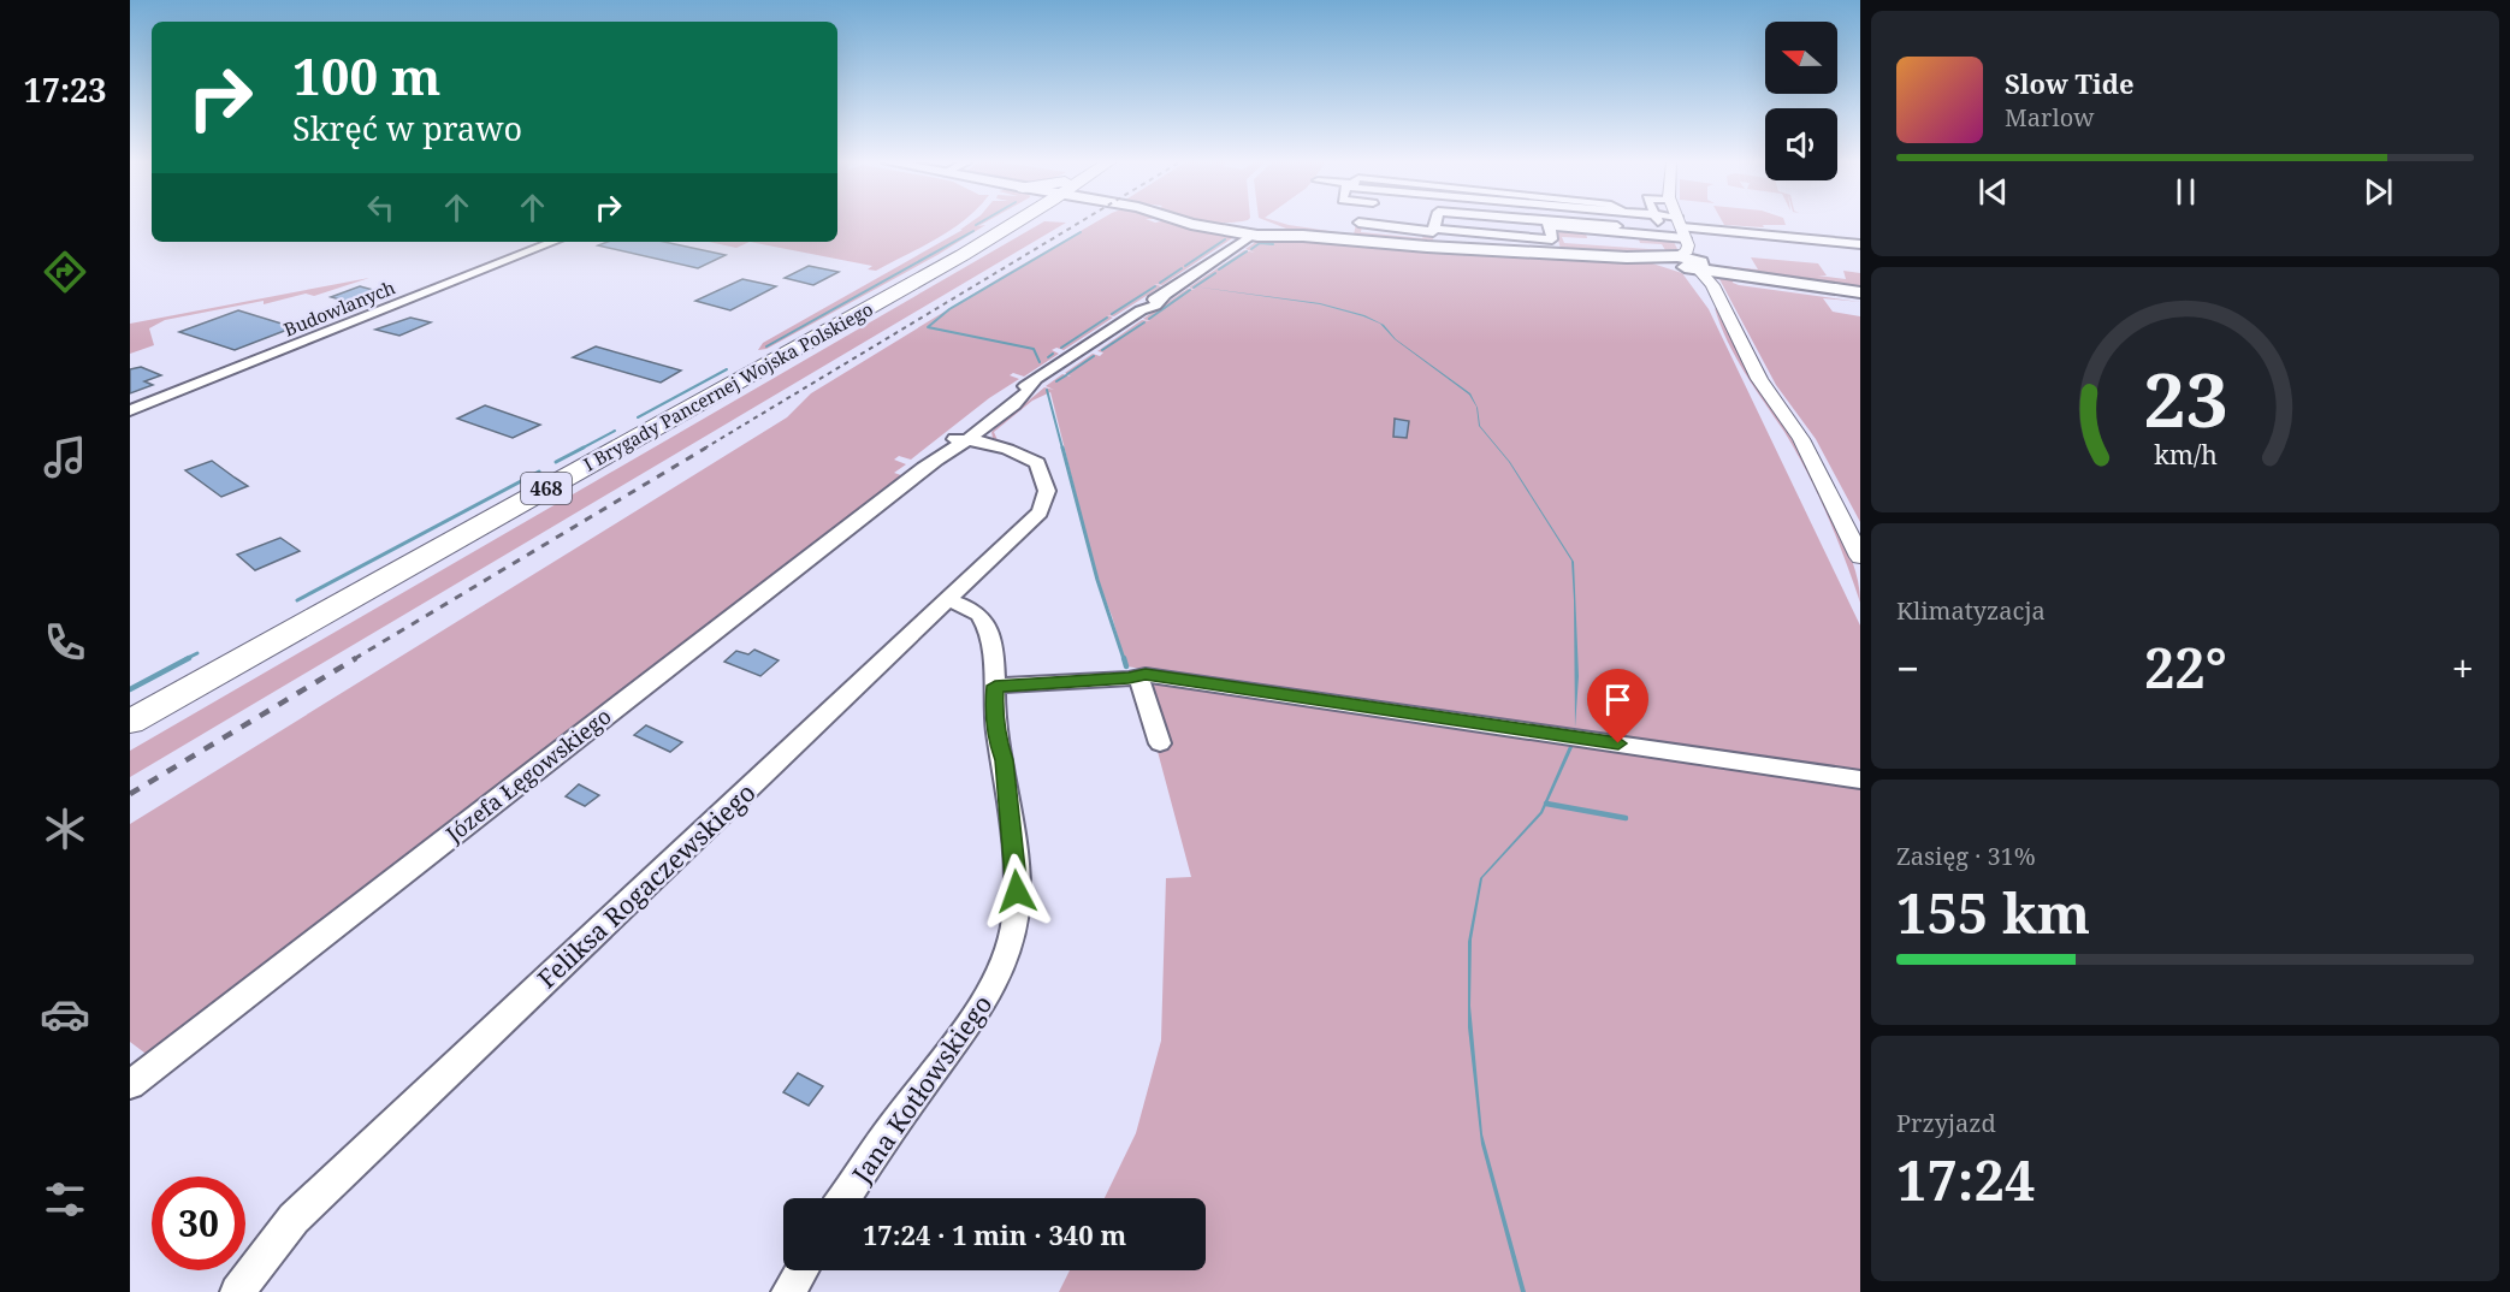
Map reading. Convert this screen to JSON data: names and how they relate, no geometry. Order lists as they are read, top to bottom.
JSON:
{
  "streets": {
    "main road": ["I Brygady Pancernej Wojska Polskiego", "468"],
    "street": [
      "Budowlanych",
      "Józefa Łęgowskiego",
      "Feliksa Rogaczewskiego",
      "Jana Kotłowskiego"
    ]
  },
  "crossings": [
    ["Józefa Łęgowskiego", "Feliksa Rogaczewskiego"],
    ["Feliksa Rogaczewskiego", "Jana Kotłowskiego"]
  ],
  "north": "left",
  "page": {
    "tabs": "17:23",
    "turn": ["100 m", "Skręć w prawo"],
    "song": ["Slow Tide", "Marlow"],
    "tile": [
      "Klimatyzacja",
      ["Zasięg · 31%", "155 km"],
      ["Przyjazd", "17:24"]
    ],
    "heat": ["−", "22°", "+"],
    "limit": "30",
    "trip": "17:24 · 1 min · 340 m",
    "gauge": ["23", "km/h"]
  }
}
